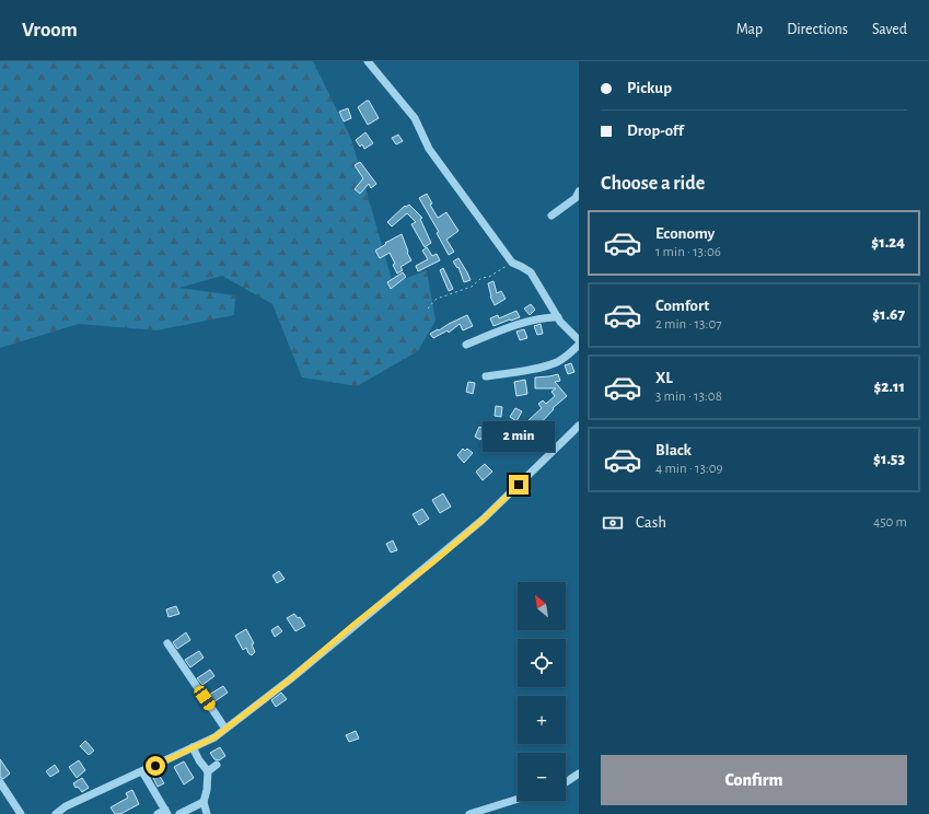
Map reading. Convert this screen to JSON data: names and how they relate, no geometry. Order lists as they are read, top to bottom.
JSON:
{
  "north": "top left",
  "page": {
    "header": "Vroom",
    "nav": ["Map", "Directions", "Saved"],
    "banner": ["Pickup", "Drop-off"],
    "heading": "Choose a ride",
    "list": [
      {
        "name": "Economy",
        "note": "1 min · 13:06",
        "value": "$1.24"
      },
      {
        "name": "Comfort",
        "note": "2 min · 13:07",
        "value": "$1.67"
      },
      {
        "name": "XL",
        "note": "3 min · 13:08",
        "value": "$2.11"
      },
      {
        "name": "Black",
        "note": "4 min · 13:09",
        "value": "$1.53"
      }
    ],
    "bubble": "2 min",
    "pay": ["Cash", "450 m"],
    "map_buttons": ["+", "−"],
    "buttons": "Confirm"
  }
}
